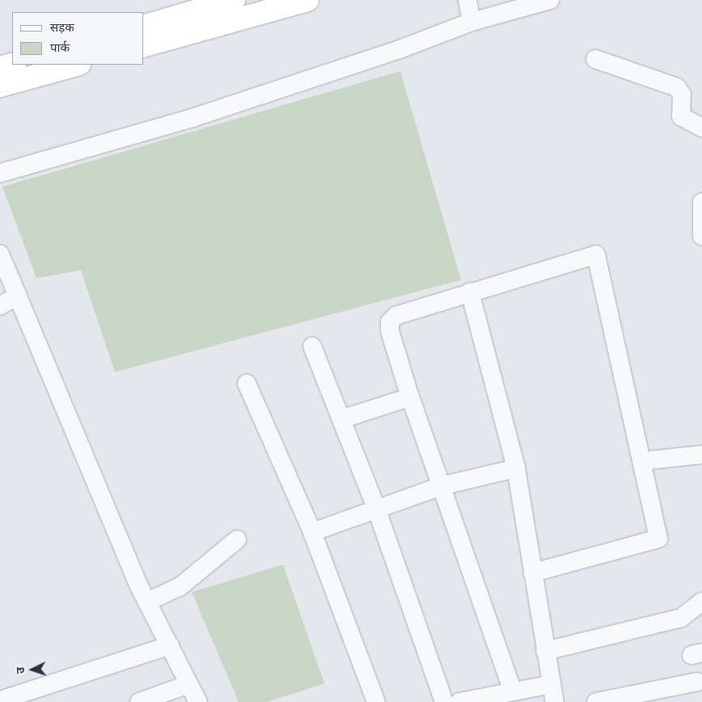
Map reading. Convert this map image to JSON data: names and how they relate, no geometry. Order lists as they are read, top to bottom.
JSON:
{
  "legend": ["सड़क", "पार्क"],
  "north": "left"
}
